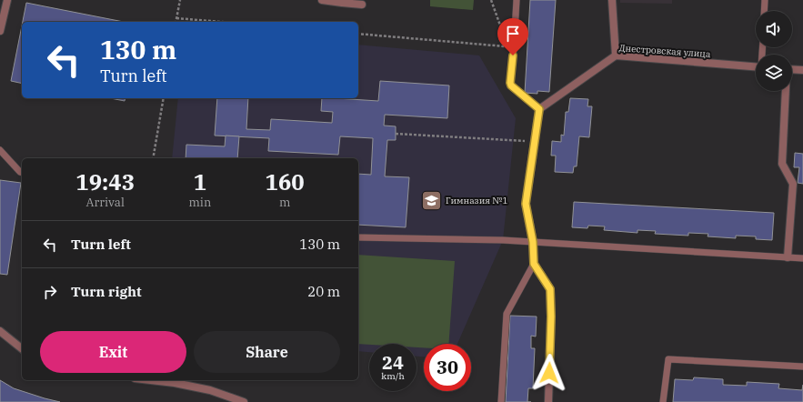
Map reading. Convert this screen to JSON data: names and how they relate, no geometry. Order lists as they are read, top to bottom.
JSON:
{
  "streets": {
    "street": ["Днестровская улица"]
  },
  "places": {
    "school or university": ["Гимназия №1"]
  },
  "page": {
    "turn": ["130 m", "Turn left"],
    "eta": [
      "19:43",
      "Arrival",
      "1",
      "min",
      "160",
      "m"
    ],
    "list": [
      {
        "name": "Turn left",
        "value": "130 m"
      },
      {
        "name": "Turn right",
        "value": "20 m"
      }
    ],
    "buttons": ["Exit", "Share"],
    "speed": "24 km/h",
    "limit": "30"
  }
}
